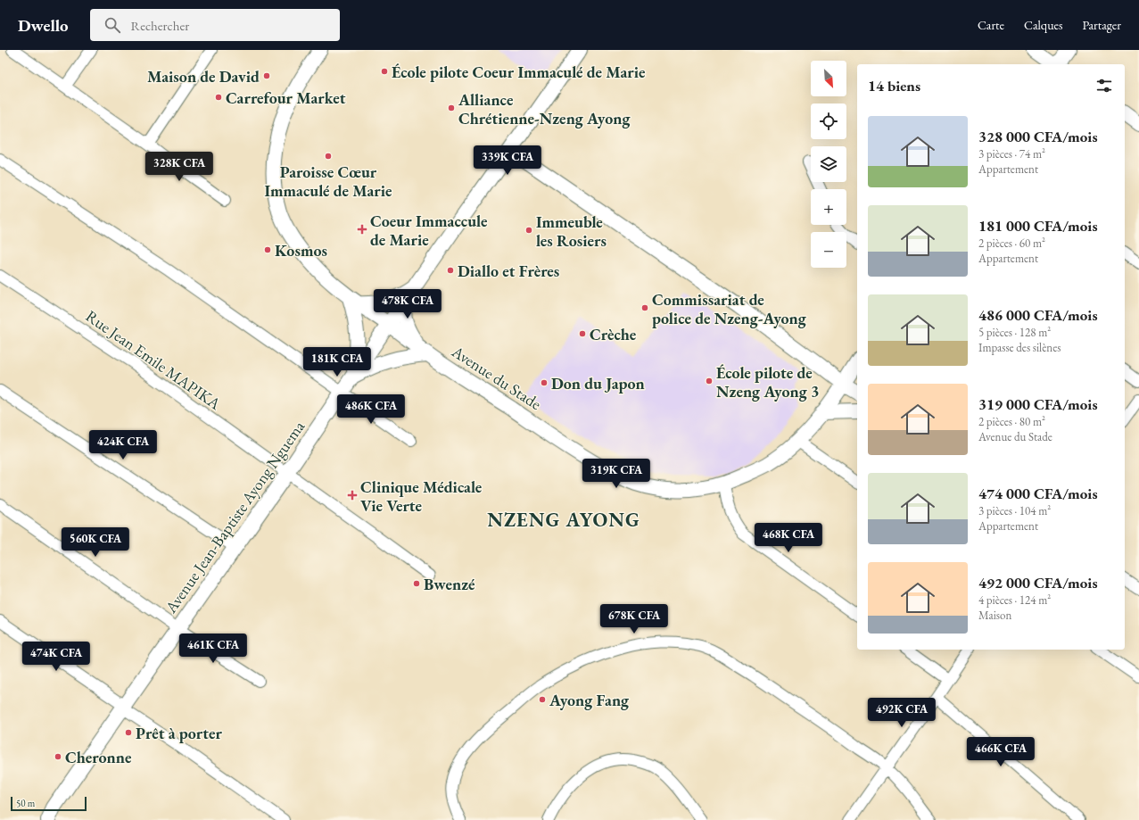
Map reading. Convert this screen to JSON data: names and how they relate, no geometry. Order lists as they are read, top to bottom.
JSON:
{
  "streets": {
    "main road": ["Avenue du Stade", "Avenue Jean-Baptiste Ayong Nguema"],
    "street": ["Rue Jean Emile MAPIKA"]
  },
  "crossings": [
    ["Rue Jean Emile MAPIKA", "Avenue Jean-Baptiste Ayong Nguema"]
  ],
  "districts": ["NZENG AYONG"],
  "places": {
    "other": [
      "École pilote Coeur Immaculé de Marie",
      "Maison de David",
      "Carrefour Market",
      "Alliance Chrétienne-Nzeng Ayong",
      "Paroisse Cœur Immaculé de Marie",
      "Immeuble les Rosiers",
      "Kosmos",
      "Diallo et Frères",
      "Commissariat de police de Nzeng-Ayong",
      "Crèche",
      "École pilote de Nzeng Ayong 3",
      "Don du Japon",
      "Bwenzé",
      "Ayong Fang",
      "Prêt à porter",
      "Cheronne"
    ],
    "health": ["Coeur Immaccule de Marie", "Clinique Médicale Vie Verte"]
  },
  "scale_bar": "50 m",
  "north": "bottom right",
  "page": {
    "header": "Dwello",
    "search": "Rechercher",
    "nav": ["Carte", "Calques", "Partager"],
    "map_buttons": ["+", "−"],
    "heading": "14 biens",
    "list": [
      {
        "name": "328 000 CFA/mois",
        "note": "3 pièces · 74 m² · Appartement"
      },
      {
        "name": "181 000 CFA/mois",
        "note": "2 pièces · 60 m² · Appartement"
      },
      {
        "name": "486 000 CFA/mois",
        "note": "5 pièces · 128 m² · Impasse des silènes"
      },
      {
        "name": "319 000 CFA/mois",
        "note": "2 pièces · 80 m² · Avenue du Stade"
      },
      {
        "name": "474 000 CFA/mois",
        "note": "3 pièces · 104 m² · Appartement"
      },
      {
        "name": "492 000 CFA/mois",
        "note": "4 pièces · 124 m² · Maison"
      }
    ],
    "price": [
      "339K CFA",
      "328K CFA",
      "478K CFA",
      "181K CFA",
      "486K CFA",
      "424K CFA",
      "319K CFA",
      "468K CFA",
      "560K CFA",
      "678K CFA",
      "461K CFA",
      "474K CFA",
      "492K CFA",
      "466K CFA"
    ],
    "scale": "50 m"
  }
}
